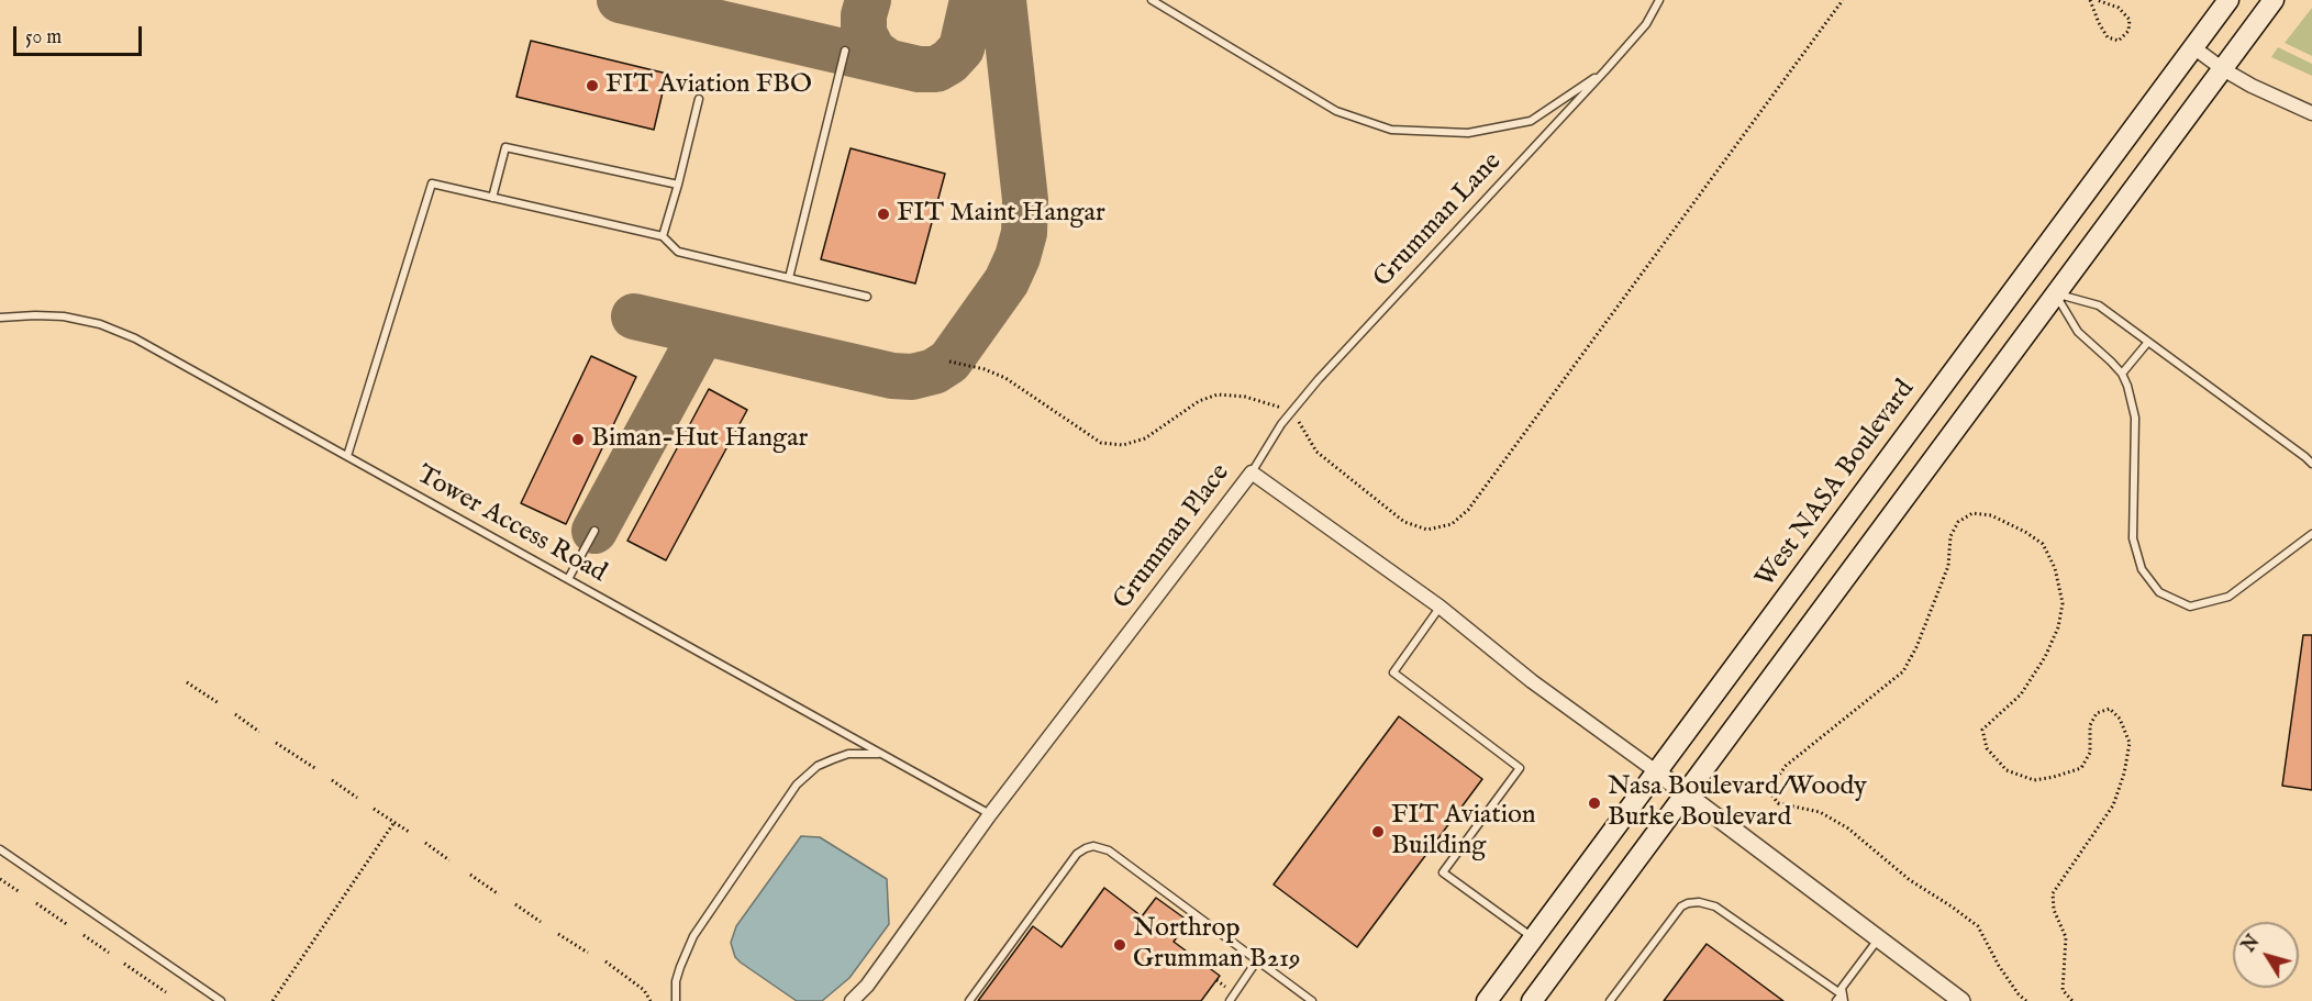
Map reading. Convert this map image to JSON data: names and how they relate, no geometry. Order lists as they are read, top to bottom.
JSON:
{
  "streets": {
    "main road": ["West NASA Boulevard"],
    "street": ["Grumman Place"],
    "lane": ["Grumman Lane", "Tower Access Road"]
  },
  "crossings": [
    ["Grumman Lane", "Grumman Place"],
    ["West NASA Boulevard", "Grumman Place"],
    ["Tower Access Road", "Grumman Place"]
  ],
  "places": [
    "FIT Aviation FBO",
    "FIT Maint Hangar",
    "Biman-Hut Hangar",
    "Nasa Boulevard/Woody Burke Boulevard",
    "FIT Aviation Building",
    "Northrop Grumman B219"
  ],
  "scale_bar": "50 m",
  "north": "top left"
}
